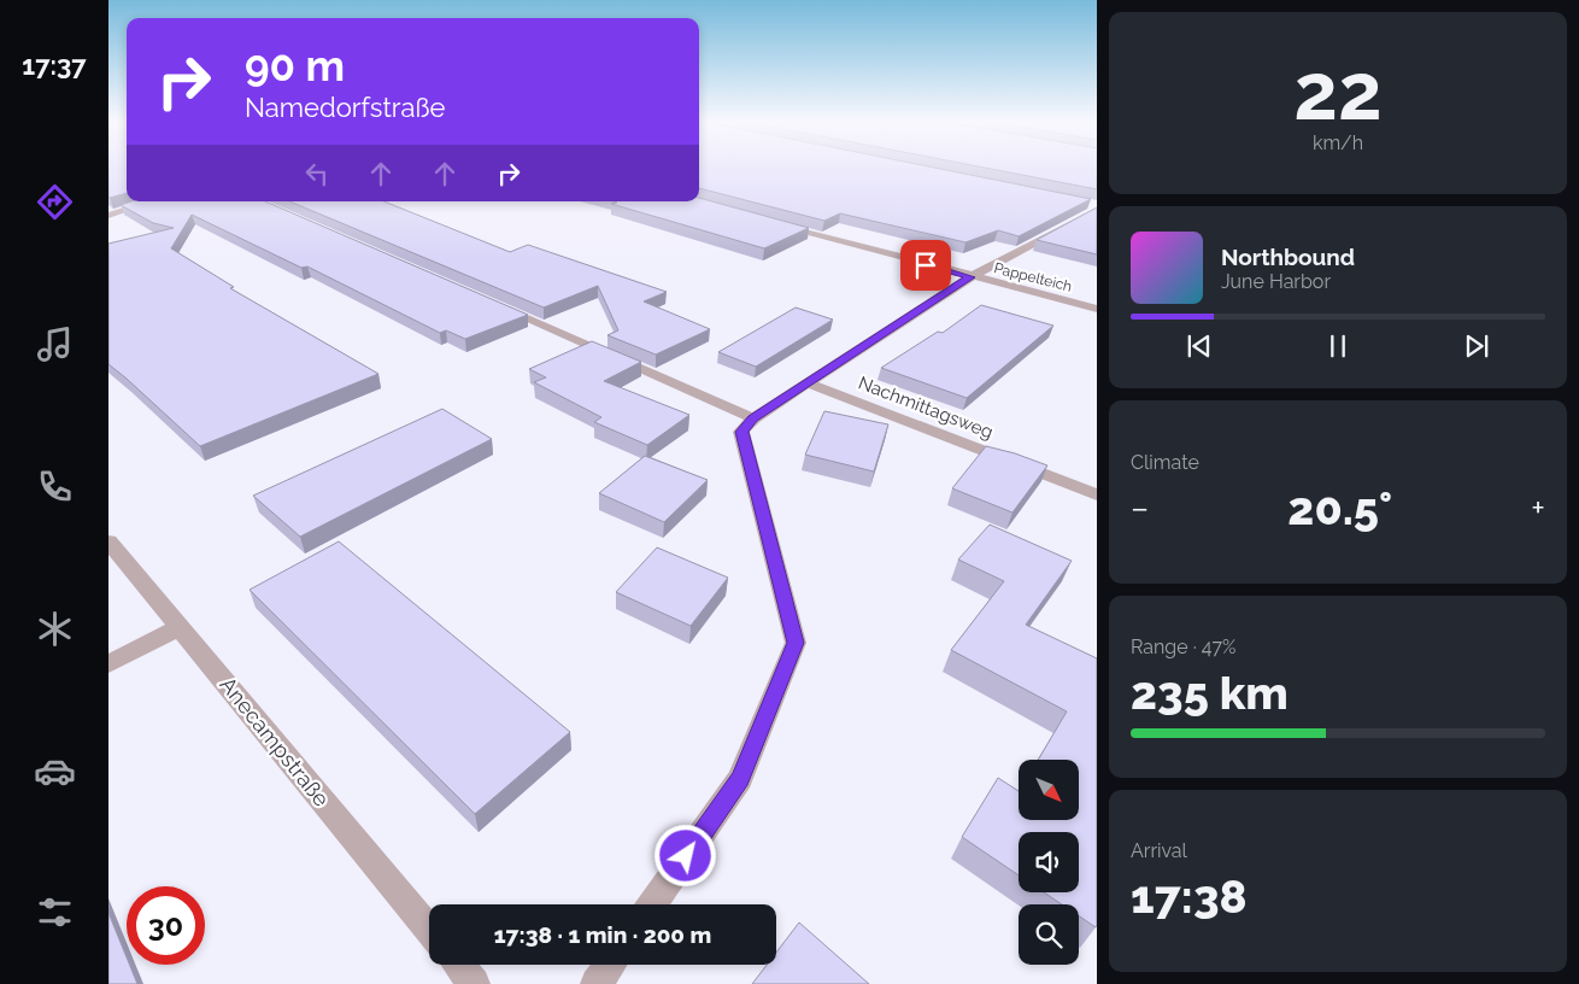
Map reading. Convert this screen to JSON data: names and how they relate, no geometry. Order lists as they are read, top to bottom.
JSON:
{
  "streets": {
    "street": ["Pappelteich", "Nachmittagsweg", "Anecampstraße"]
  },
  "north": "bottom right",
  "page": {
    "tabs": "17:37",
    "tile": [
      ["22", "km/h"],
      "Climate",
      ["Range · 47%", "235 km"],
      ["Arrival", "17:38"]
    ],
    "turn": ["90 m", "Namedorfstraße"],
    "song": ["Northbound", "June Harbor"],
    "heat": ["−", "20.5°", "+"],
    "limit": "30",
    "trip": "17:38 · 1 min · 200 m"
  }
}
